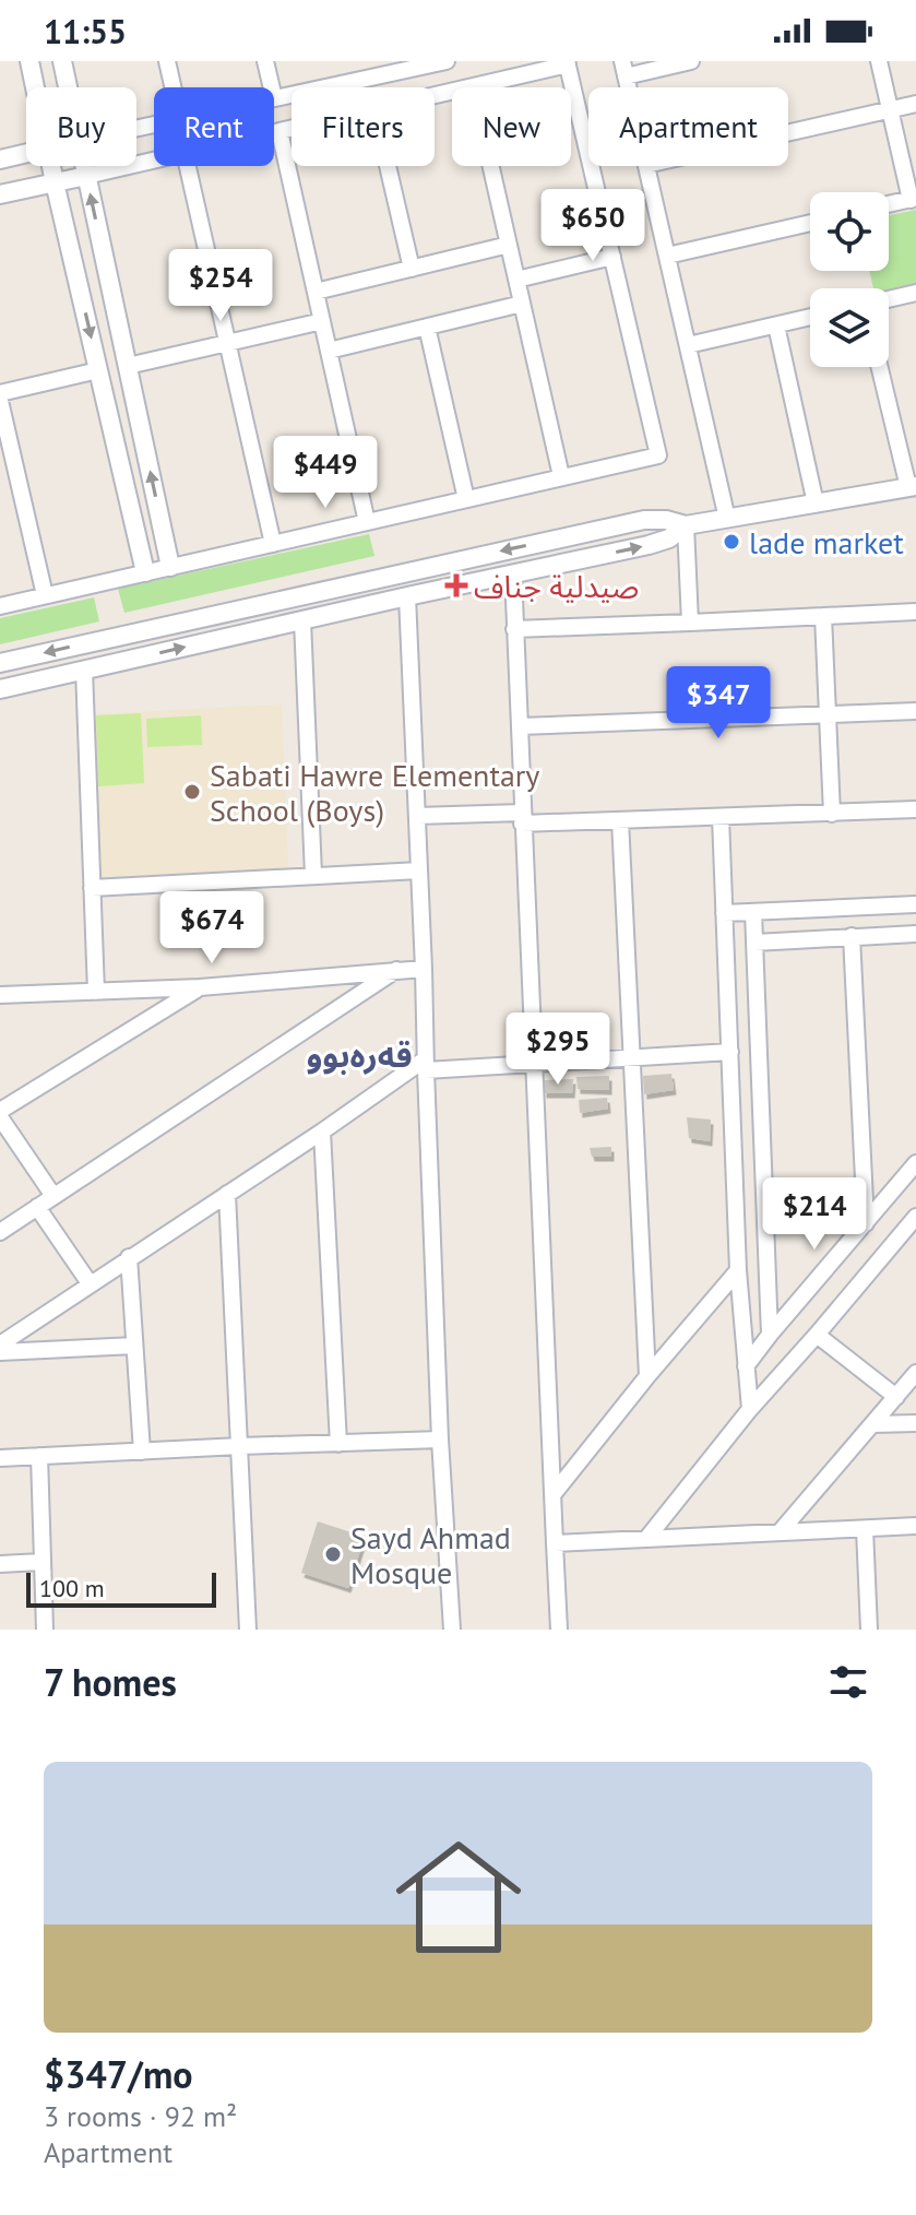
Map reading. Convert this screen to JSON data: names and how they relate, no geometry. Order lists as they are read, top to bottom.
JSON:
{
  "districts": ["قەرەبوو"],
  "places": {
    "other": ["lade market", "Sabati Hawre Elementary School (Boys)", "Sayd Ahmad Mosque"],
    "health": ["صيدلية جناف"]
  },
  "scale_bar": "100 m",
  "page": {
    "status": "11:55",
    "chip": [
      "Buy",
      "Rent",
      "Filters",
      "New",
      "Apartment"
    ],
    "price": [
      "$650",
      "$254",
      "$449",
      "$347",
      "$674",
      "$295",
      "$214"
    ],
    "scale": "100 m",
    "heading": "7 homes",
    "list": [
      {
        "name": "$347/mo",
        "note": "3 rooms · 92 m² · Apartment"
      }
    ]
  }
}
